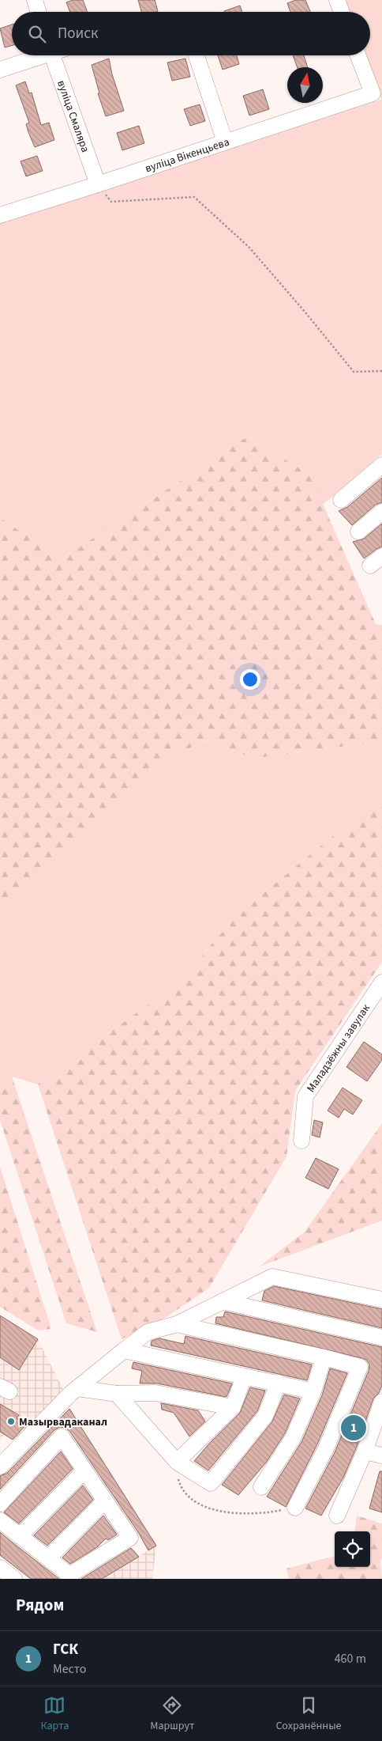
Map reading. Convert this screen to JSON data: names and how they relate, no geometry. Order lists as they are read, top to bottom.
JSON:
{
  "streets": {
    "street": ["вуліца Смаляра", "вуліца Вікенцьева", "Маладзёжны завулак"]
  },
  "crossings": [
    ["вуліца Смаляра", "вуліца Вікенцьева"]
  ],
  "places": ["Мазырвадаканал"],
  "north": "top",
  "page": {
    "search": "Поиск",
    "pins": "1",
    "heading": "Рядом",
    "list": [
      {
        "mark": "1",
        "name": "ГСК",
        "note": "Место",
        "value": "460 m"
      }
    ],
    "nav": ["Карта", "Маршрут", "Сохранённые"]
  }
}
